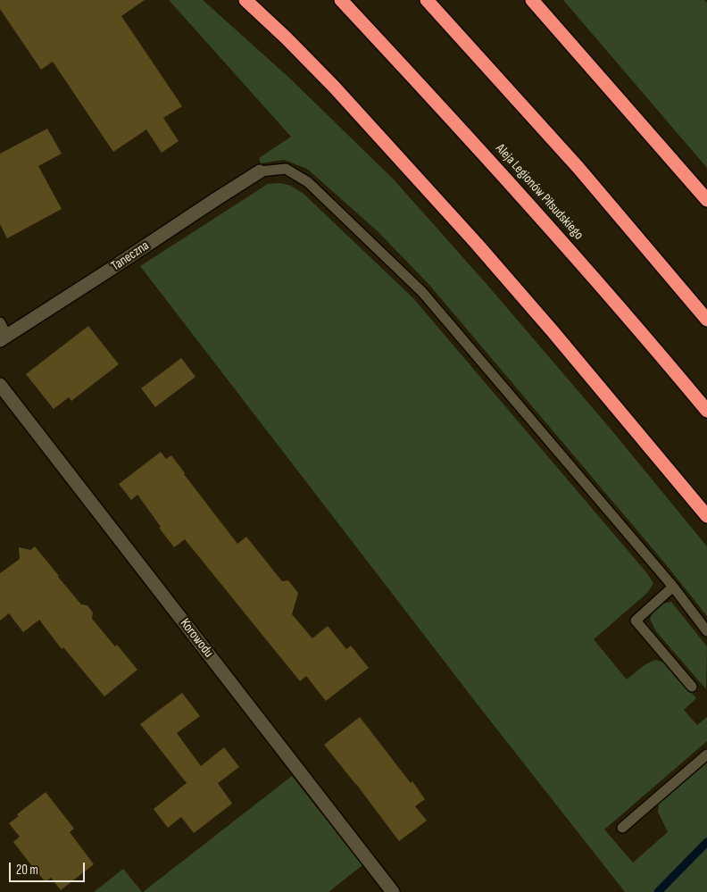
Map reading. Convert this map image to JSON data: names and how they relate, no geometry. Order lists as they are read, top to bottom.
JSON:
{
  "streets": {
    "highway": ["Aleja Legionów Piłsudskiego"],
    "street": ["Taneczna", "Korowodu"]
  },
  "scale_bar": "20 m"
}
